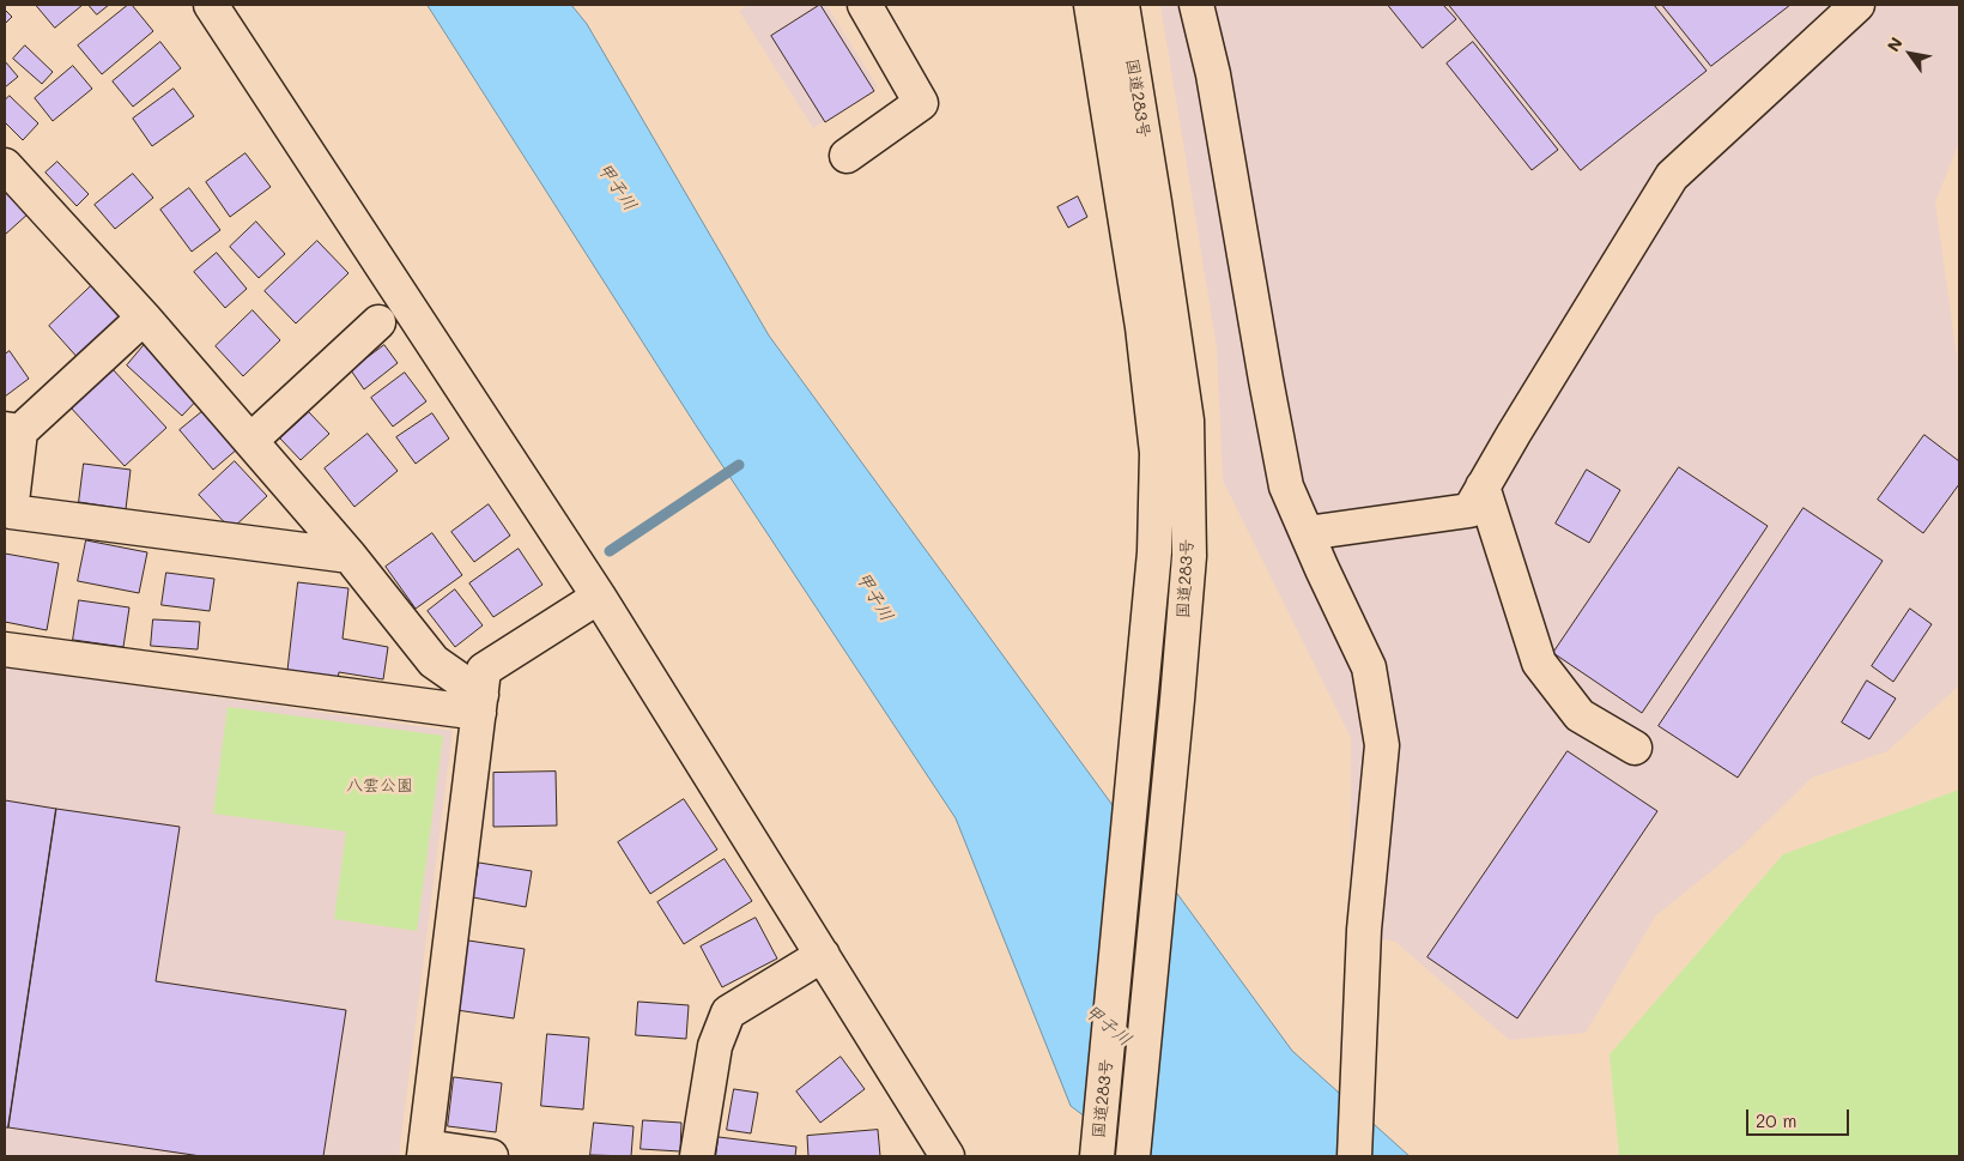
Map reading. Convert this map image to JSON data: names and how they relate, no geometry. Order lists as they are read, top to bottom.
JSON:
{
  "streets": {
    "main road": ["国道283号"]
  },
  "water": ["甲子川"],
  "parks": ["八雲公園"],
  "scale_bar": "20 m",
  "north": "top left"
}
